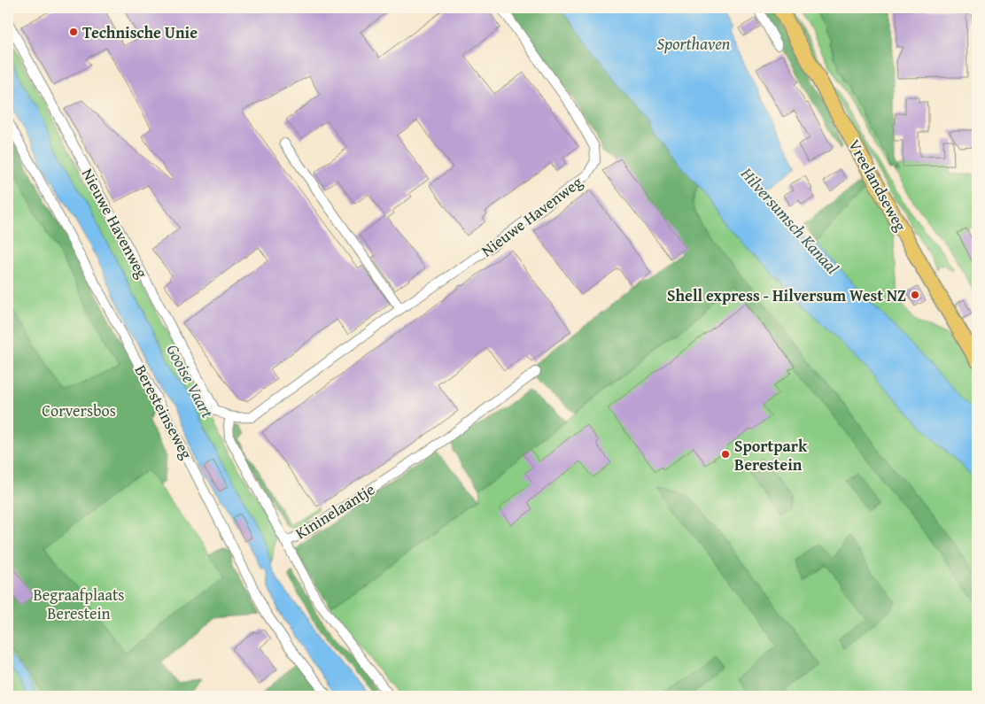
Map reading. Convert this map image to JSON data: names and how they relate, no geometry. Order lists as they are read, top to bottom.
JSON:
{
  "streets": {
    "main road": ["Vreelandseweg"],
    "street": ["Nieuwe Havenweg", "Beresteinseweg", "Kininelaantje"]
  },
  "water": ["Sporthaven", "Hilversumsch Kanaal", "Gooise Vaart"],
  "parks": ["Corversbos", "Begraafplaats Berestein"],
  "places": ["Technische Unie", "Shell express - Hilversum West NZ", "Sportpark Berestein"]
}
